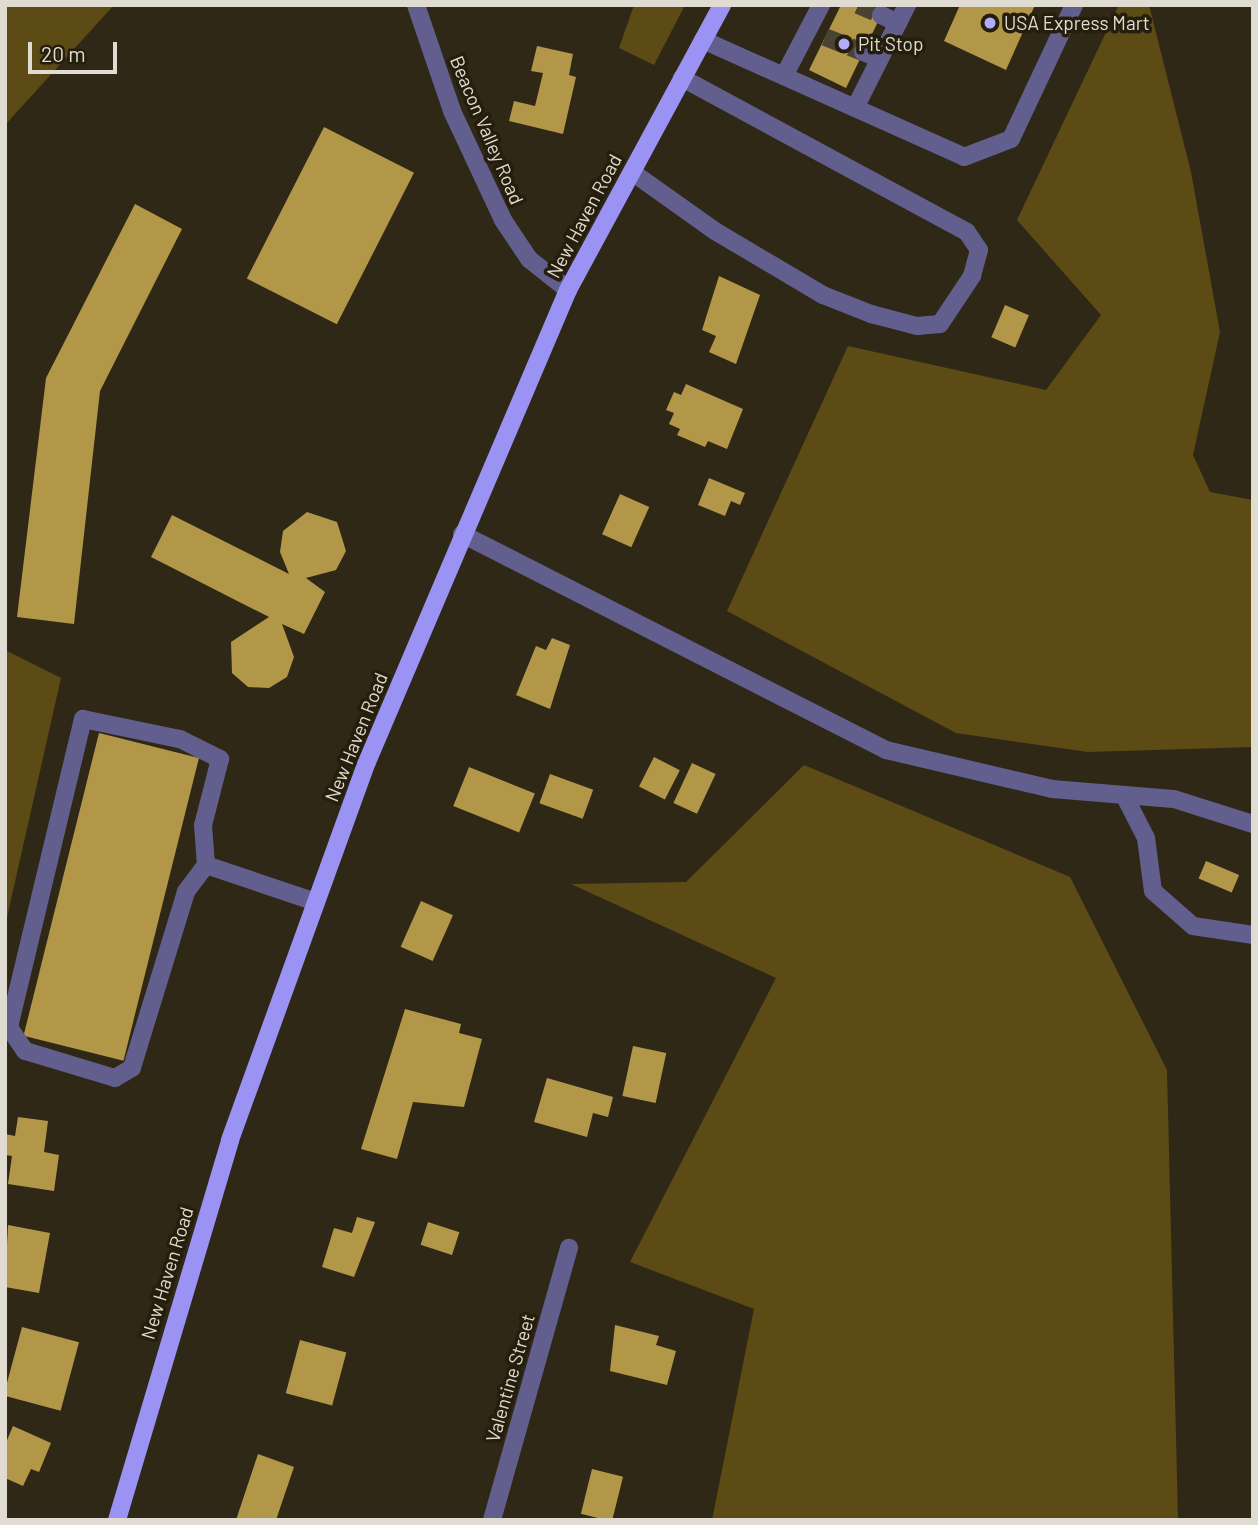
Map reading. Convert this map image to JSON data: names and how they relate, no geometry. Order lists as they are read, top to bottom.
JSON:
{
  "streets": {
    "main road": ["New Haven Road"],
    "street": ["Beacon Valley Road", "Valentine Street"]
  },
  "crossings": [
    ["Beacon Valley Road", "New Haven Road"]
  ],
  "places": ["USA Express Mart", "Pit Stop"],
  "scale_bar": "20 m"
}
